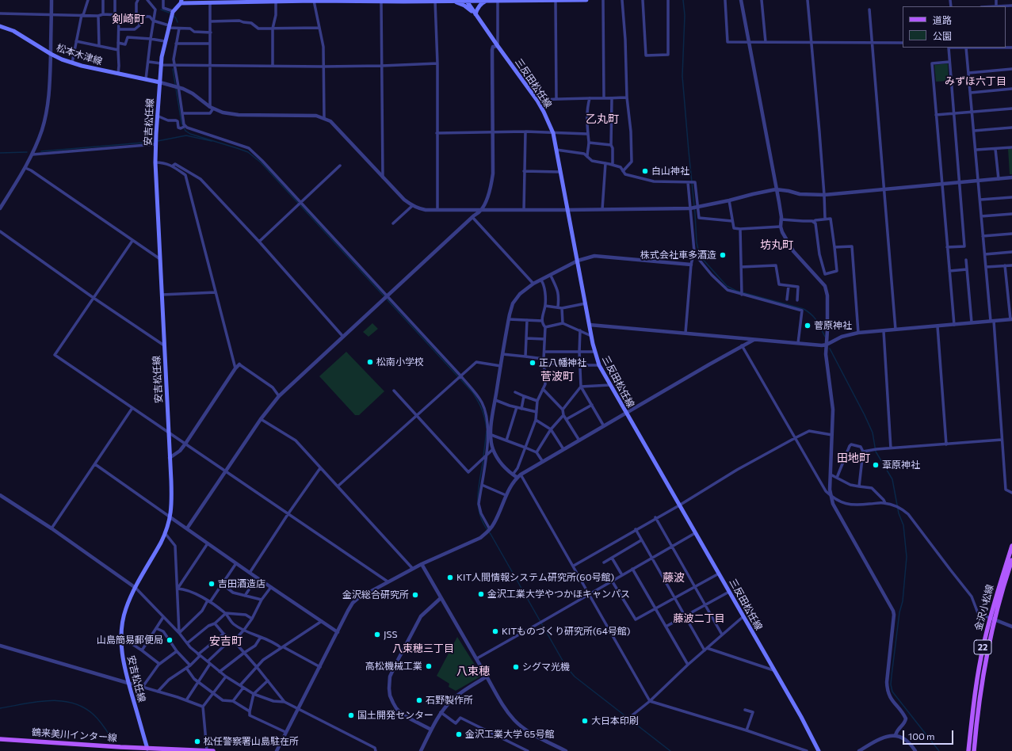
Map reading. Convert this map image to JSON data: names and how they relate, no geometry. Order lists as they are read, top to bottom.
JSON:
{
  "streets": {
    "main road": [
      "松本木津線",
      "三反田松任線",
      "安吉松任線",
      "金沢小松線",
      "22",
      "鶴来美川インター線"
    ]
  },
  "crossings": [
    ["松本木津線", "安吉松任線"],
    ["安吉松任線", "鶴来美川インター線"]
  ],
  "districts": [
    "剣崎町",
    "みずほ六丁目",
    "乙丸町",
    "坊丸町",
    "菅波町",
    "田地町",
    "藤波",
    "藤波二丁目",
    "安吉町",
    "八束穂三丁目",
    "八束穂"
  ],
  "places": [
    "白山神社",
    "株式会社車多酒造",
    "菅原神社",
    "松南小学校",
    "正八幡神社",
    "葦原神社",
    "KIT人間情報システム研究所(60号館)",
    "吉田酒造店",
    "金沢工業大学やつかほキャンパス",
    "金沢総合研究所",
    "KITものづくり研究所(64号館)",
    "JSS",
    "山島簡易郵便局",
    "高松機械工業",
    "シグマ光機",
    "石野製作所",
    "国土開発センター",
    "大日本印刷",
    "金沢工業大学 65号館",
    "松任警察署山島駐在所"
  ],
  "legend": ["道路", "公園"],
  "scale_bar": "100 m"
}
